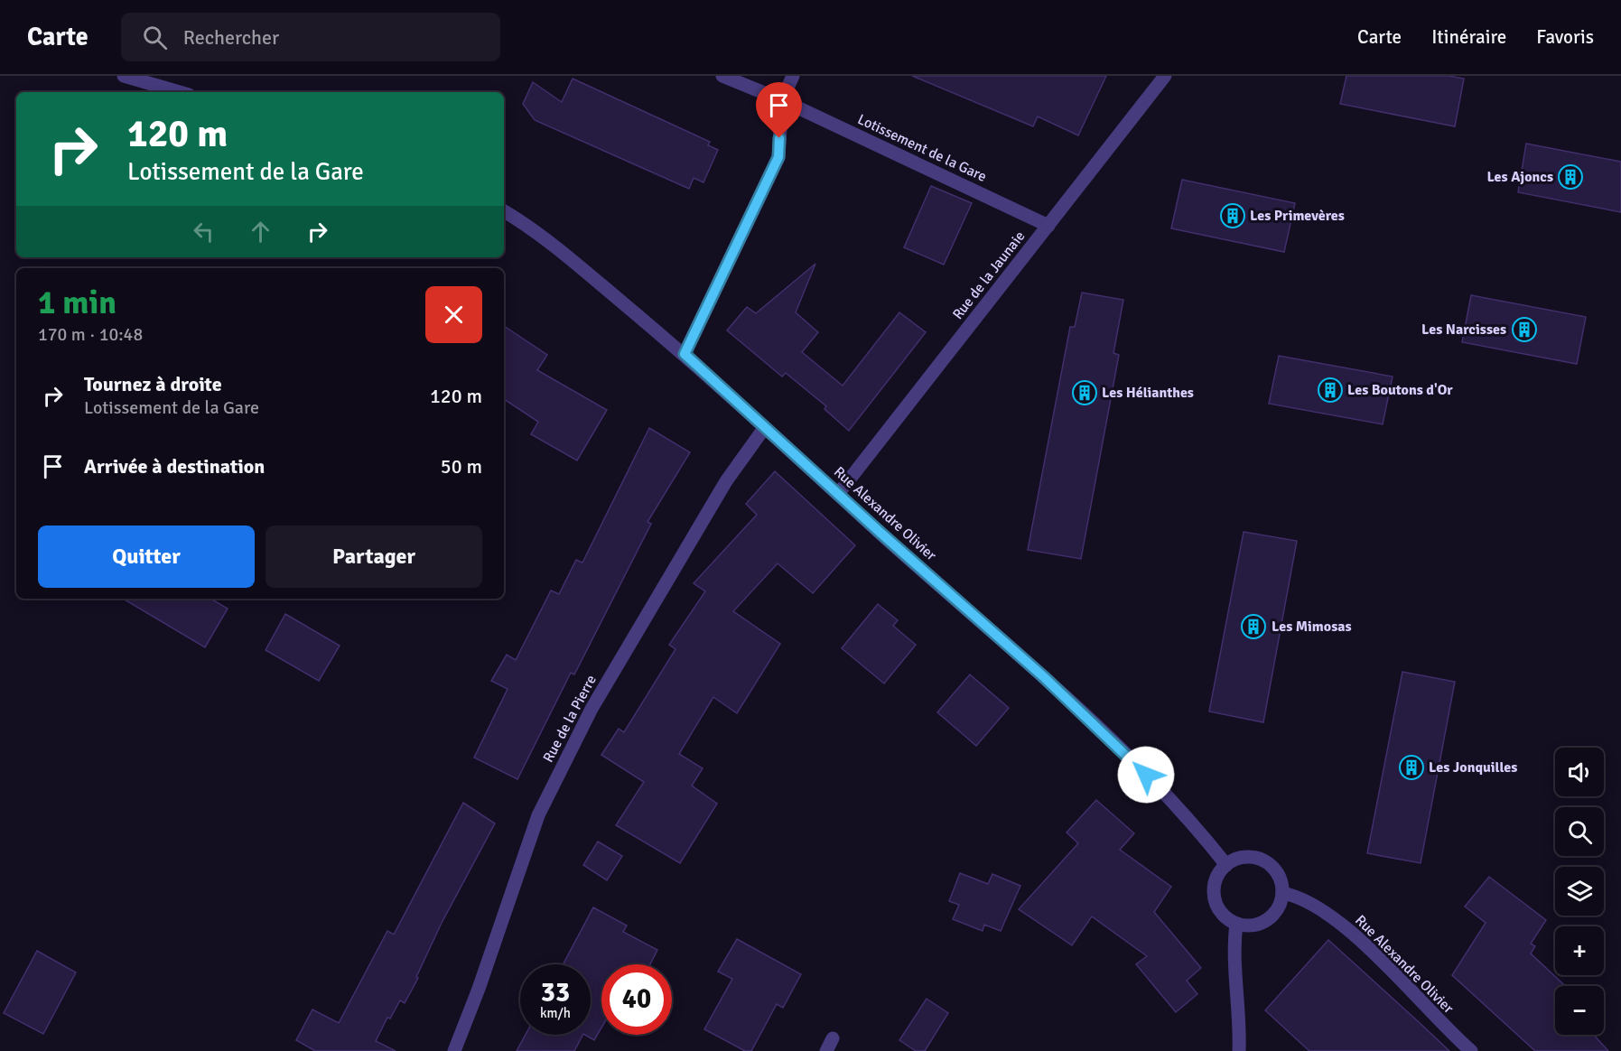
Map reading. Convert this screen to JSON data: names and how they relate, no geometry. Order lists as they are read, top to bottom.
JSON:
{
  "streets": {
    "street": [
      "Lotissement de la Gare",
      "Rue de la Jaunaie",
      "Rue Alexandre Olivier",
      "Rue de la Pierre"
    ]
  },
  "crossings": [
    ["Lotissement de la Gare", "Rue de la Jaunaie"],
    ["Rue de la Jaunaie", "Rue Alexandre Olivier"],
    ["Rue Alexandre Olivier", "Rue de la Pierre"]
  ],
  "places": {
    "building": [
      "Les Ajoncs",
      "Les Primevères",
      "Les Narcisses",
      "Les Boutons d'Or",
      "Les Hélianthes",
      "Les Mimosas",
      "Les Jonquilles"
    ]
  },
  "page": {
    "header": "Carte",
    "search": "Rechercher",
    "nav": ["Carte", "Itinéraire", "Favoris"],
    "turn": ["120 m", "Lotissement de la Gare"],
    "heading": ["1 min", "170 m · 10:48"],
    "list": [
      {
        "name": "Tournez à droite",
        "note": "Lotissement de la Gare",
        "value": "120 m"
      },
      {
        "name": "Arrivée à destination",
        "value": "50 m"
      }
    ],
    "buttons": ["Quitter", "Partager"],
    "map_buttons": ["+", "−"],
    "speed": "33 km/h",
    "limit": "40"
  }
}
